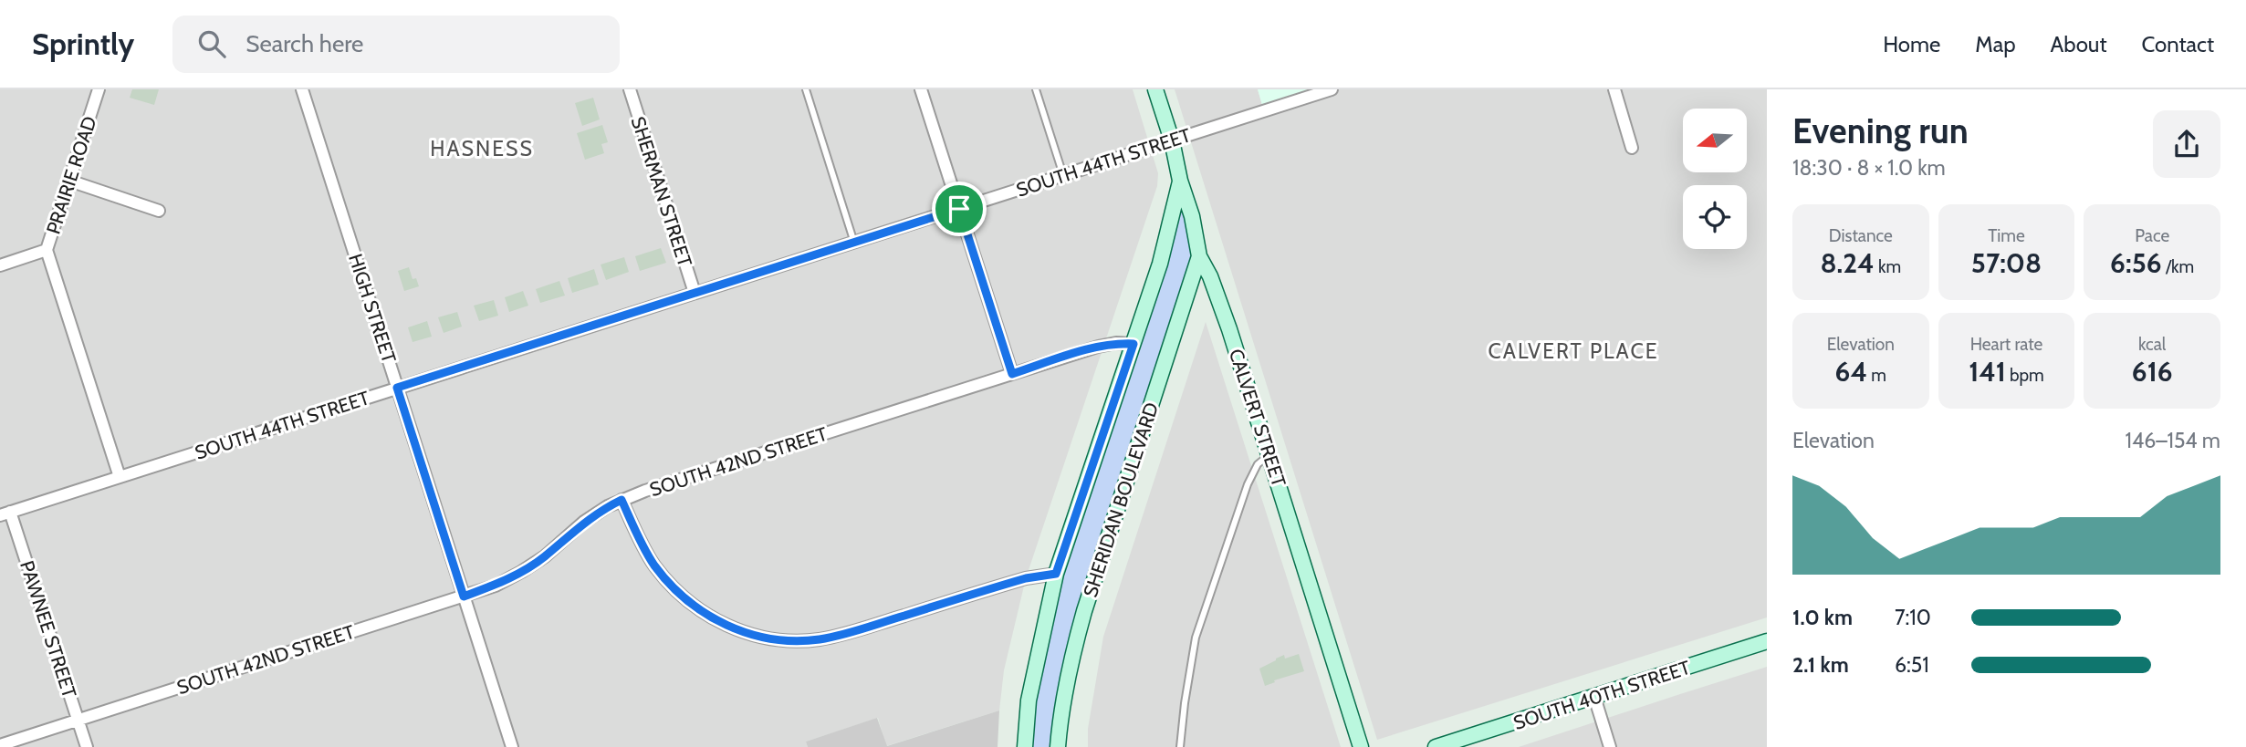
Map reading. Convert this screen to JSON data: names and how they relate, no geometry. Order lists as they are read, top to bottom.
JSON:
{
  "streets": {
    "main road": ["CALVERT STREET", "SHERIDAN BOULEVARD", "SOUTH 40TH STREET"],
    "street": [
      "SOUTH 44TH STREET",
      "PRAIRIE ROAD",
      "SHERMAN STREET",
      "HIGH STREET",
      "SOUTH 42ND STREET",
      "PAWNEE STREET"
    ]
  },
  "crossings": [
    ["SOUTH 44TH STREET", "SHERMAN STREET"],
    ["SOUTH 44TH STREET", "HIGH STREET"],
    ["SOUTH 44TH STREET", "CALVERT STREET"],
    ["SOUTH 44TH STREET", "PAWNEE STREET"],
    ["HIGH STREET", "SOUTH 42ND STREET"],
    ["CALVERT STREET", "SHERIDAN BOULEVARD"],
    ["SOUTH 42ND STREET", "SHERIDAN BOULEVARD"],
    ["SOUTH 42ND STREET", "PAWNEE STREET"]
  ],
  "districts": ["HASNESS", "CALVERT PLACE"],
  "north": "left",
  "page": {
    "header": "Sprintly",
    "search": "Search here",
    "nav": [
      "Home",
      "Map",
      "About",
      "Contact"
    ],
    "heading": ["Evening run", "18:30 · 8 × 1.0 km"],
    "stats": [
      ["Distance", "8.24 km"],
      ["Time", "57:08"],
      ["Pace", "6:56 /km"],
      ["Elevation", "64 m"],
      ["Heart rate", "141 bpm"],
      ["kcal", "616"]
    ],
    "chart": ["Elevation", "146–154 m"],
    "list": [
      {
        "name": "1.0 km",
        "note": "7:10"
      },
      {
        "name": "2.1 km",
        "note": "6:51"
      }
    ]
  }
}
